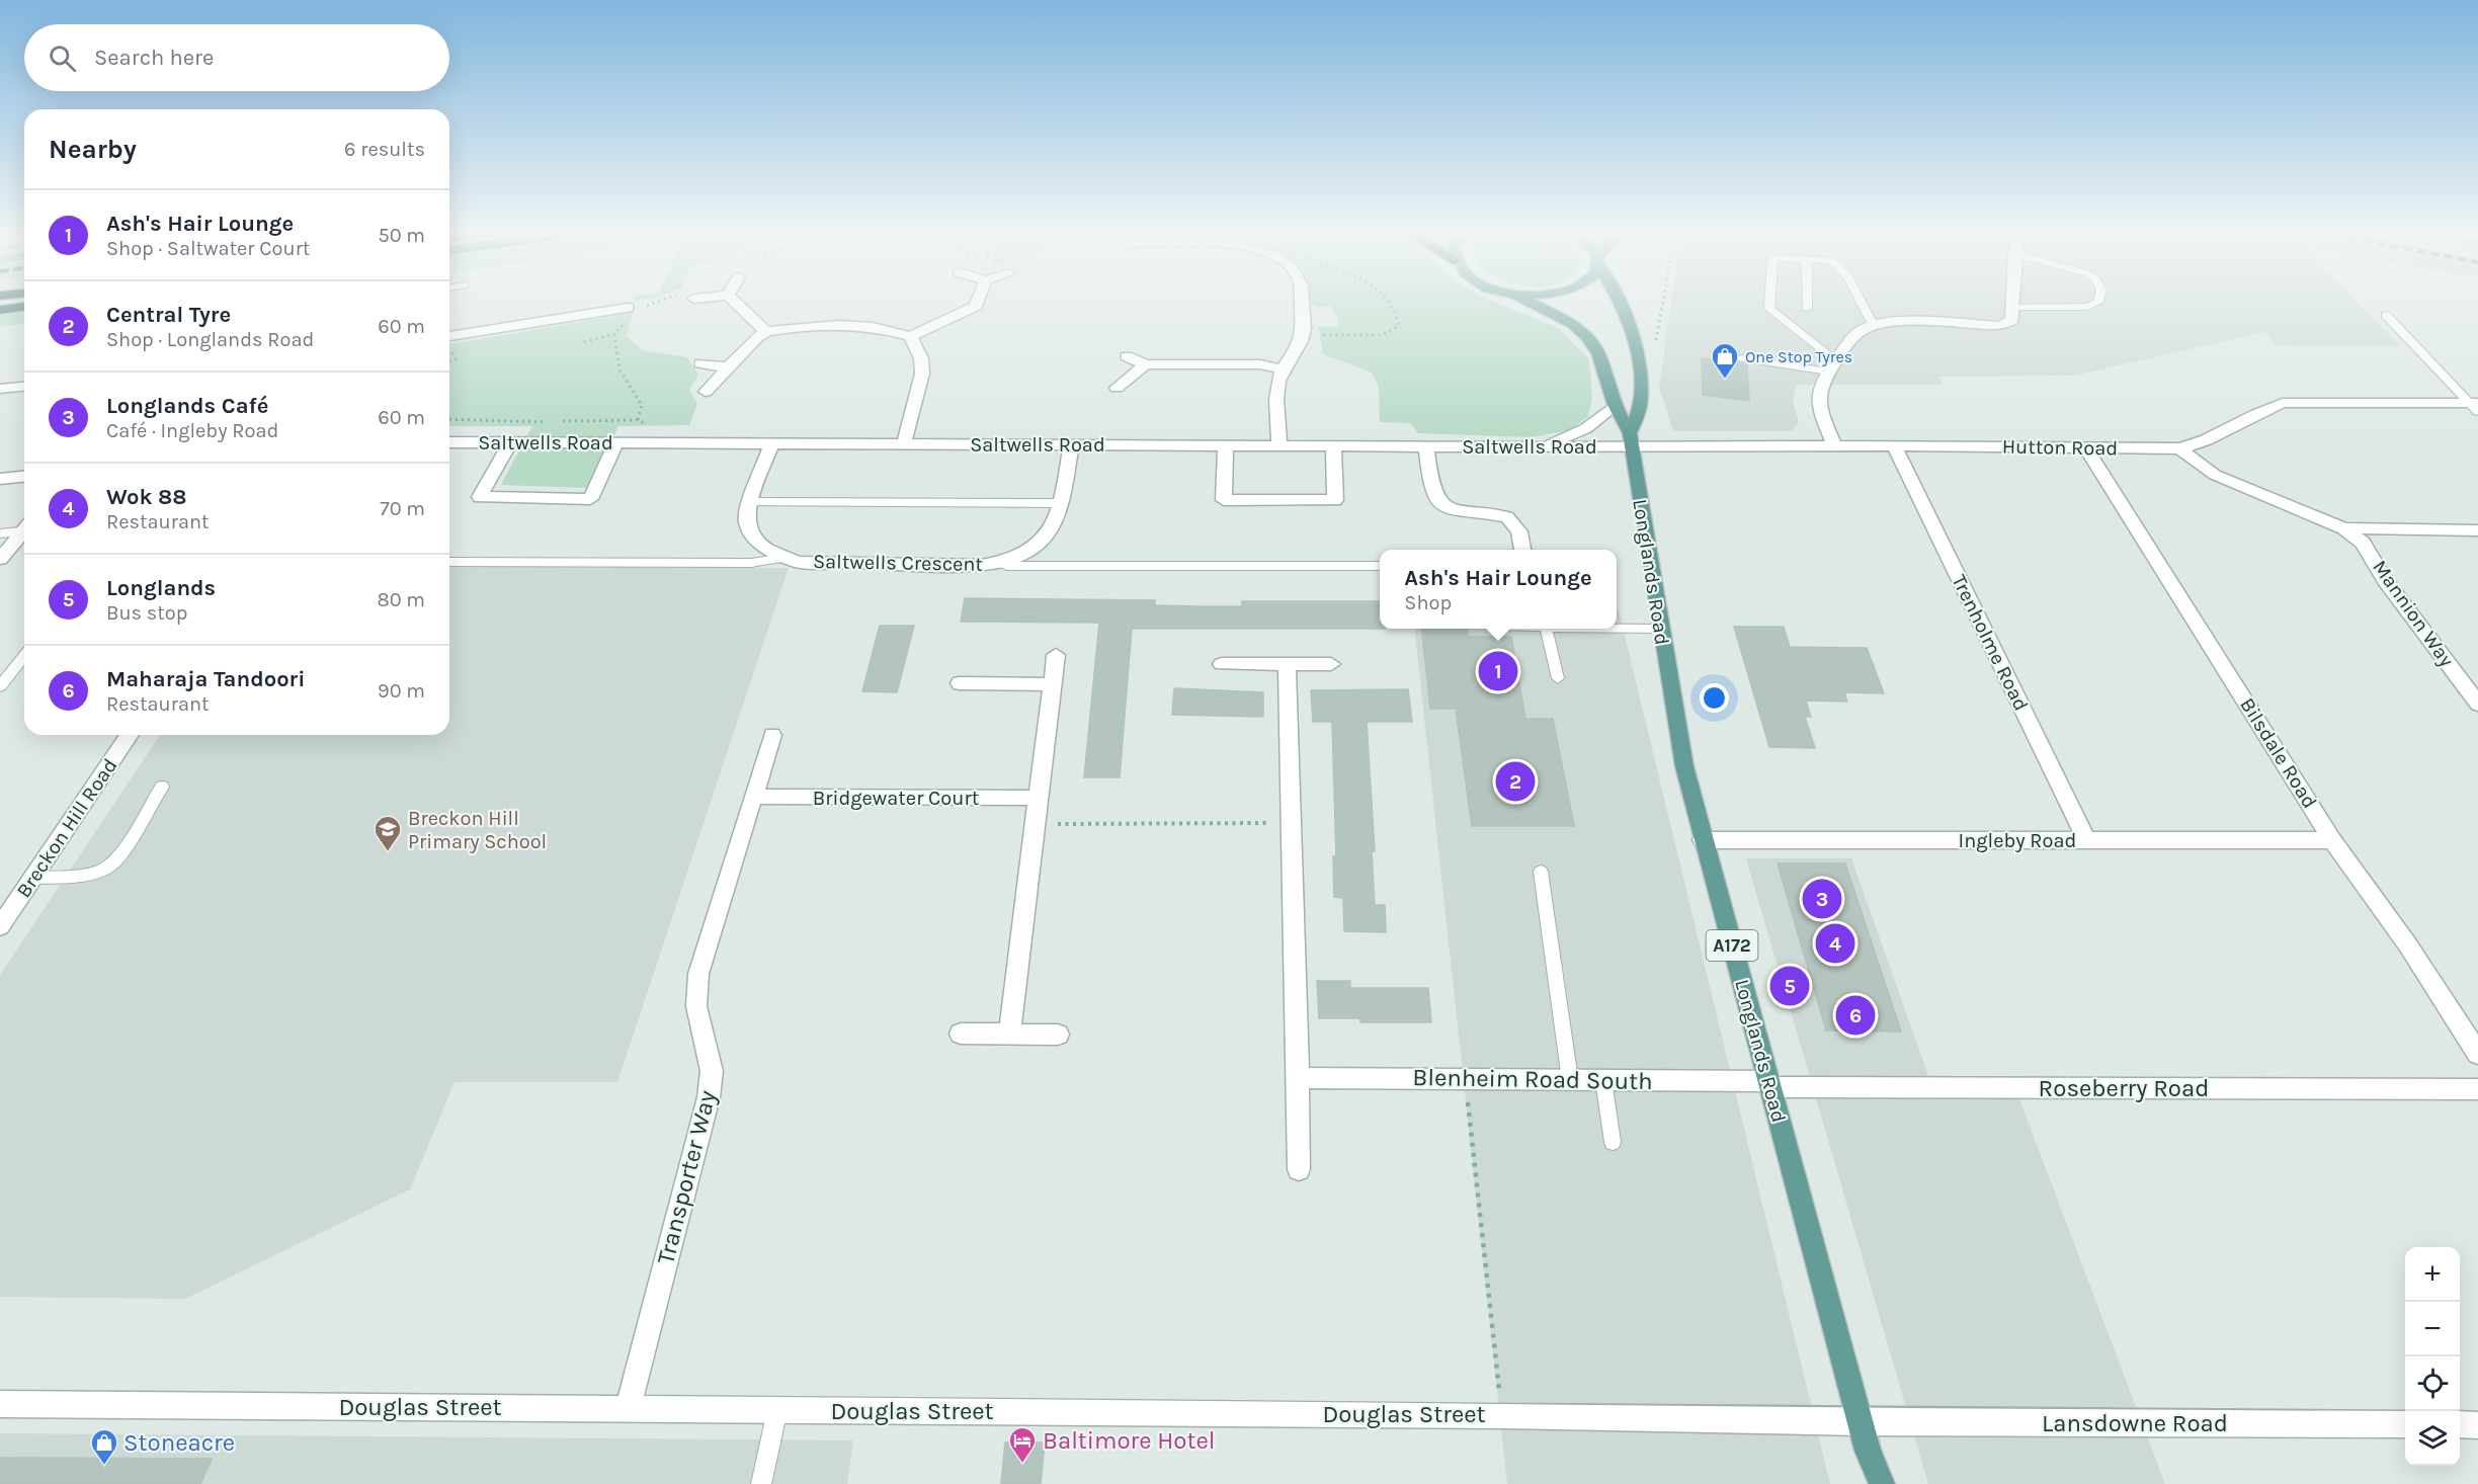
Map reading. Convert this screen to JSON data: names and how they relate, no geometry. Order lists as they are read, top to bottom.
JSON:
{
  "streets": {
    "main road": ["Longlands Road", "A172"],
    "street": [
      "Saltwells Road",
      "Hutton Road",
      "Saltwells Crescent",
      "Mannion Way",
      "Trenholme Road",
      "Bilsdale Road",
      "Bridgewater Court",
      "Breckon Hill Road",
      "Ingleby Road",
      "Blenheim Road South",
      "Roseberry Road",
      "Transporter Way",
      "Douglas Street",
      "Lansdowne Road"
    ]
  },
  "crossings": [
    ["Saltwells Road", "Hutton Road"],
    ["Saltwells Road", "Saltwells Crescent"],
    ["Saltwells Road", "Longlands Road"],
    ["Hutton Road", "Longlands Road"],
    ["Hutton Road", "Trenholme Road"],
    ["Hutton Road", "Bilsdale Road"],
    ["Longlands Road", "Ingleby Road"],
    ["Longlands Road", "Blenheim Road South"],
    ["Longlands Road", "Roseberry Road"],
    ["Longlands Road", "Douglas Street"],
    ["Longlands Road", "Lansdowne Road"],
    ["Trenholme Road", "Ingleby Road"],
    ["Bilsdale Road", "Ingleby Road"],
    ["Bridgewater Court", "Transporter Way"],
    ["Blenheim Road South", "Roseberry Road"],
    ["Transporter Way", "Douglas Street"],
    ["Douglas Street", "Lansdowne Road"]
  ],
  "places": {
    "shop": ["One Stop Tyres", "Stoneacre"],
    "school or university": ["Breckon Hill Primary School"],
    "hotel": ["Baltimore Hotel"]
  },
  "page": {
    "search": "Search here",
    "heading": ["Nearby", "6 results"],
    "list": [
      {
        "mark": "1",
        "name": "Ash's Hair Lounge",
        "note": "Shop · Saltwater Court",
        "value": "50 m"
      },
      {
        "mark": "2",
        "name": "Central Tyre",
        "note": "Shop · Longlands Road",
        "value": "60 m"
      },
      {
        "mark": "3",
        "name": "Longlands Café",
        "note": "Café · Ingleby Road",
        "value": "60 m"
      },
      {
        "mark": "4",
        "name": "Wok 88",
        "note": "Restaurant",
        "value": "70 m"
      },
      {
        "mark": "5",
        "name": "Longlands",
        "note": "Bus stop",
        "value": "80 m"
      },
      {
        "mark": "6",
        "name": "Maharaja Tandoori",
        "note": "Restaurant",
        "value": "90 m"
      }
    ],
    "popup": ["Ash's Hair Lounge", "Shop"],
    "pins": [
      "1",
      "2",
      "3",
      "4",
      "5",
      "6"
    ],
    "map_buttons": ["+", "−"]
  }
}
